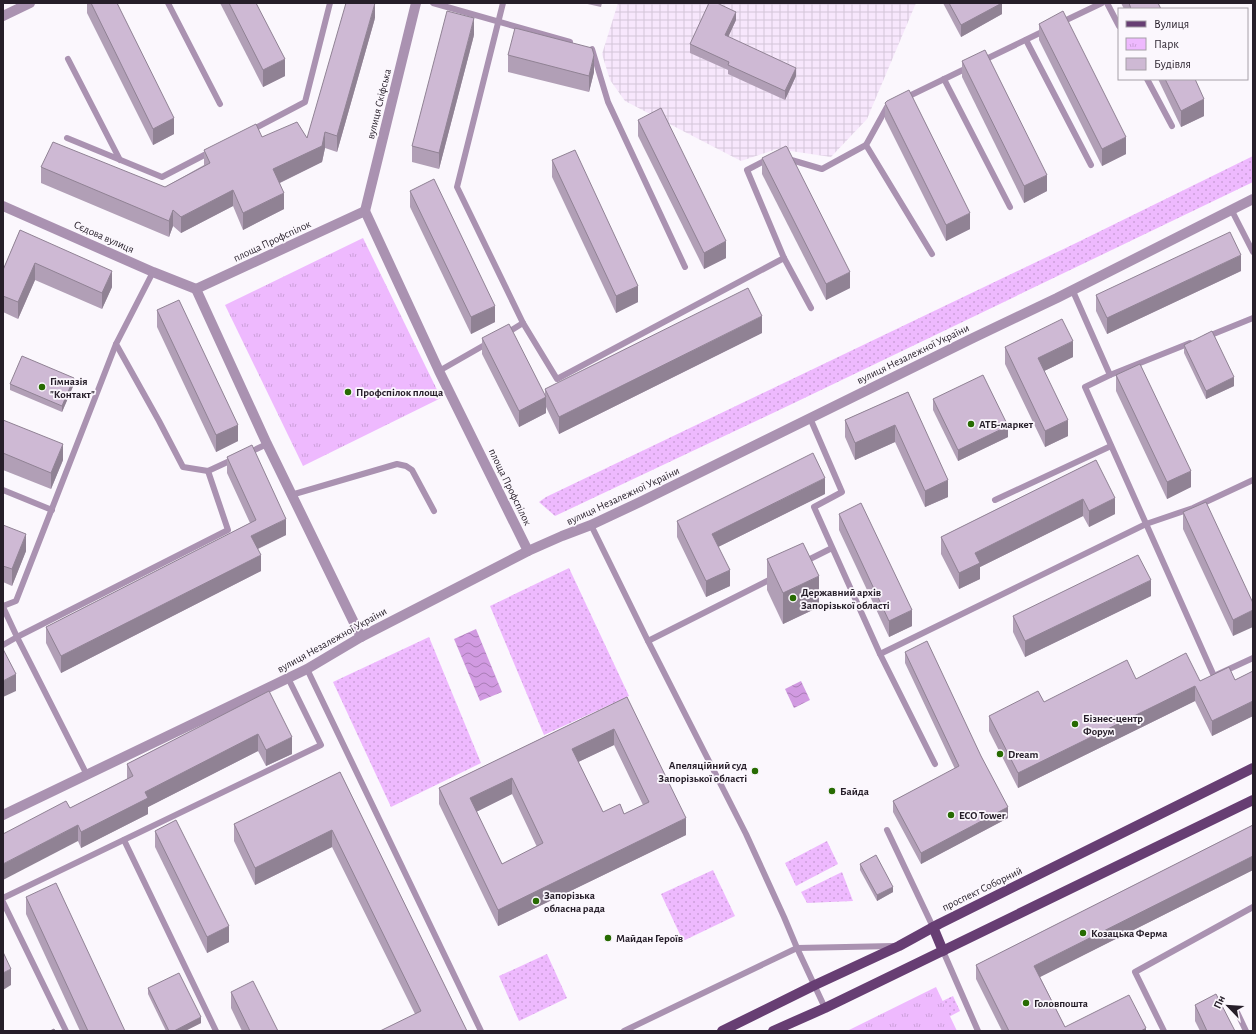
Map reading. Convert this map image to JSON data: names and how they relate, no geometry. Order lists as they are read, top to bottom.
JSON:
{
  "streets": {
    "main road": ["проспект Соборний"],
    "street": [
      "вулиця Скіфська",
      "Сєдова вулиця",
      "площа Профспілок",
      "вулиця Незалежної України"
    ]
  },
  "crossings": [
    ["вулиця Скіфська", "площа Профспілок"],
    ["Сєдова вулиця", "площа Профспілок"],
    ["площа Профспілок", "вулиця Незалежної України"]
  ],
  "places": [
    "Гімназія \"Контакт\"",
    "Профспілок площа",
    "АТБ-маркет",
    "Державний архів Запорізької області",
    "Бізнес-центр Форум",
    "Dream",
    "Апеляційний суд Запорізької області",
    "Байда",
    "ECO Tower",
    "Запорізька обласна рада",
    "Козацька Ферма",
    "Майдан Героїв",
    "Головпошта"
  ],
  "legend": ["Вулиця", "Парк", "Будівля"],
  "north": "top left"
}
